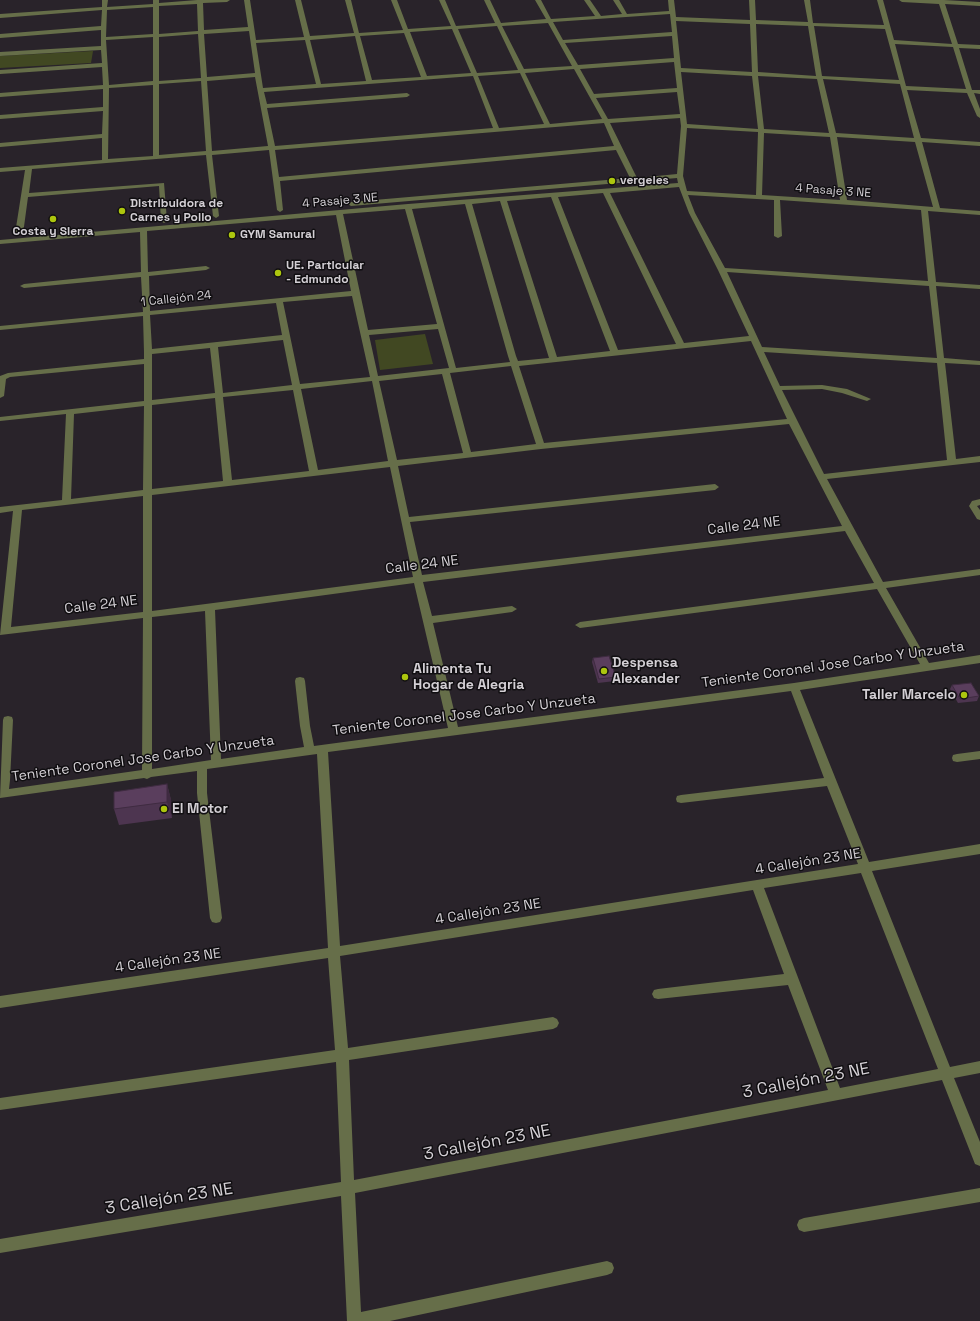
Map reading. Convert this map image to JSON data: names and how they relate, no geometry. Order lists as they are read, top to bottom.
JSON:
{
  "streets": {
    "street": [
      "4 Pasaje 3 NE",
      "1 Callejón 24",
      "Calle 24 NE",
      "Teniente Coronel Jose Carbo Y Unzueta",
      "4 Callejón 23 NE",
      "3 Callejón 23 NE"
    ]
  },
  "places": [
    "vergeles",
    "Distribuidora de Carnes y Pollo",
    "Costa y Sierra",
    "GYM Samurai",
    "UE. Particular - Edmundo",
    "Despensa Alexander",
    "Alimenta Tu Hogar de Alegria",
    "Taller Marcelo",
    "El Motor"
  ]
}
